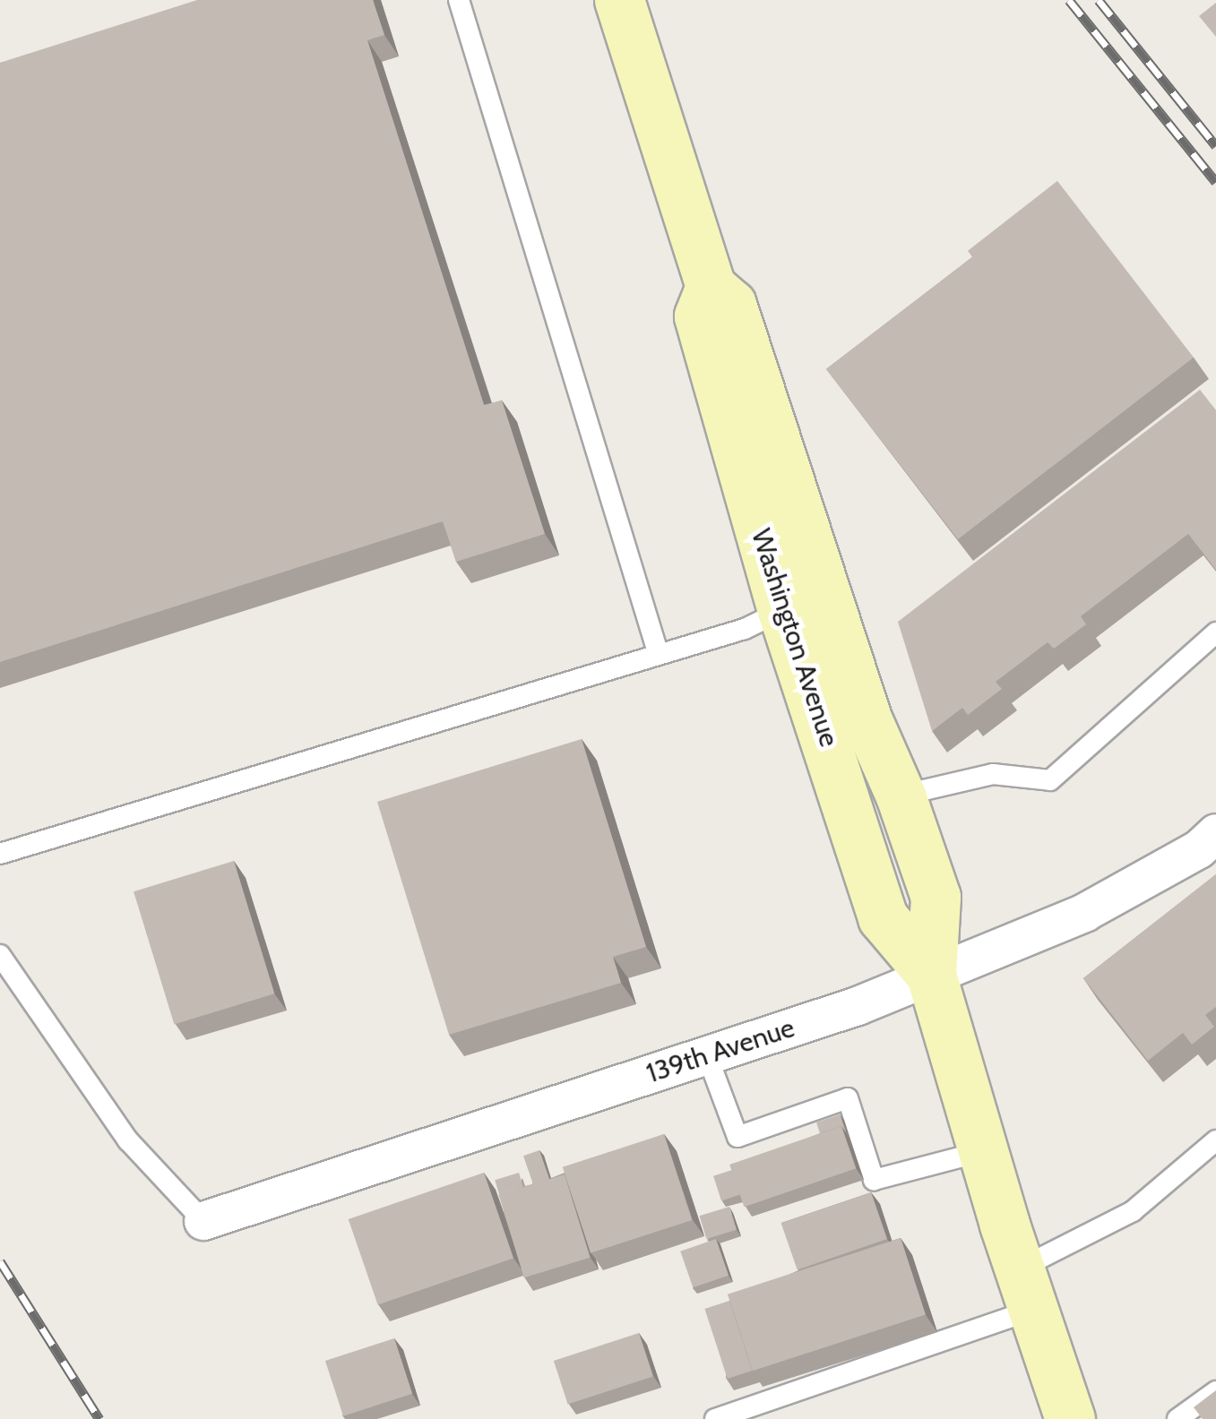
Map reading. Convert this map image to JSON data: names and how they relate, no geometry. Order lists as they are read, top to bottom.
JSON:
{
  "streets": {
    "main road": ["Washington Avenue"],
    "street": ["139th Avenue"]
  },
  "crossings": [
    ["Washington Avenue", "139th Avenue"]
  ]
}
